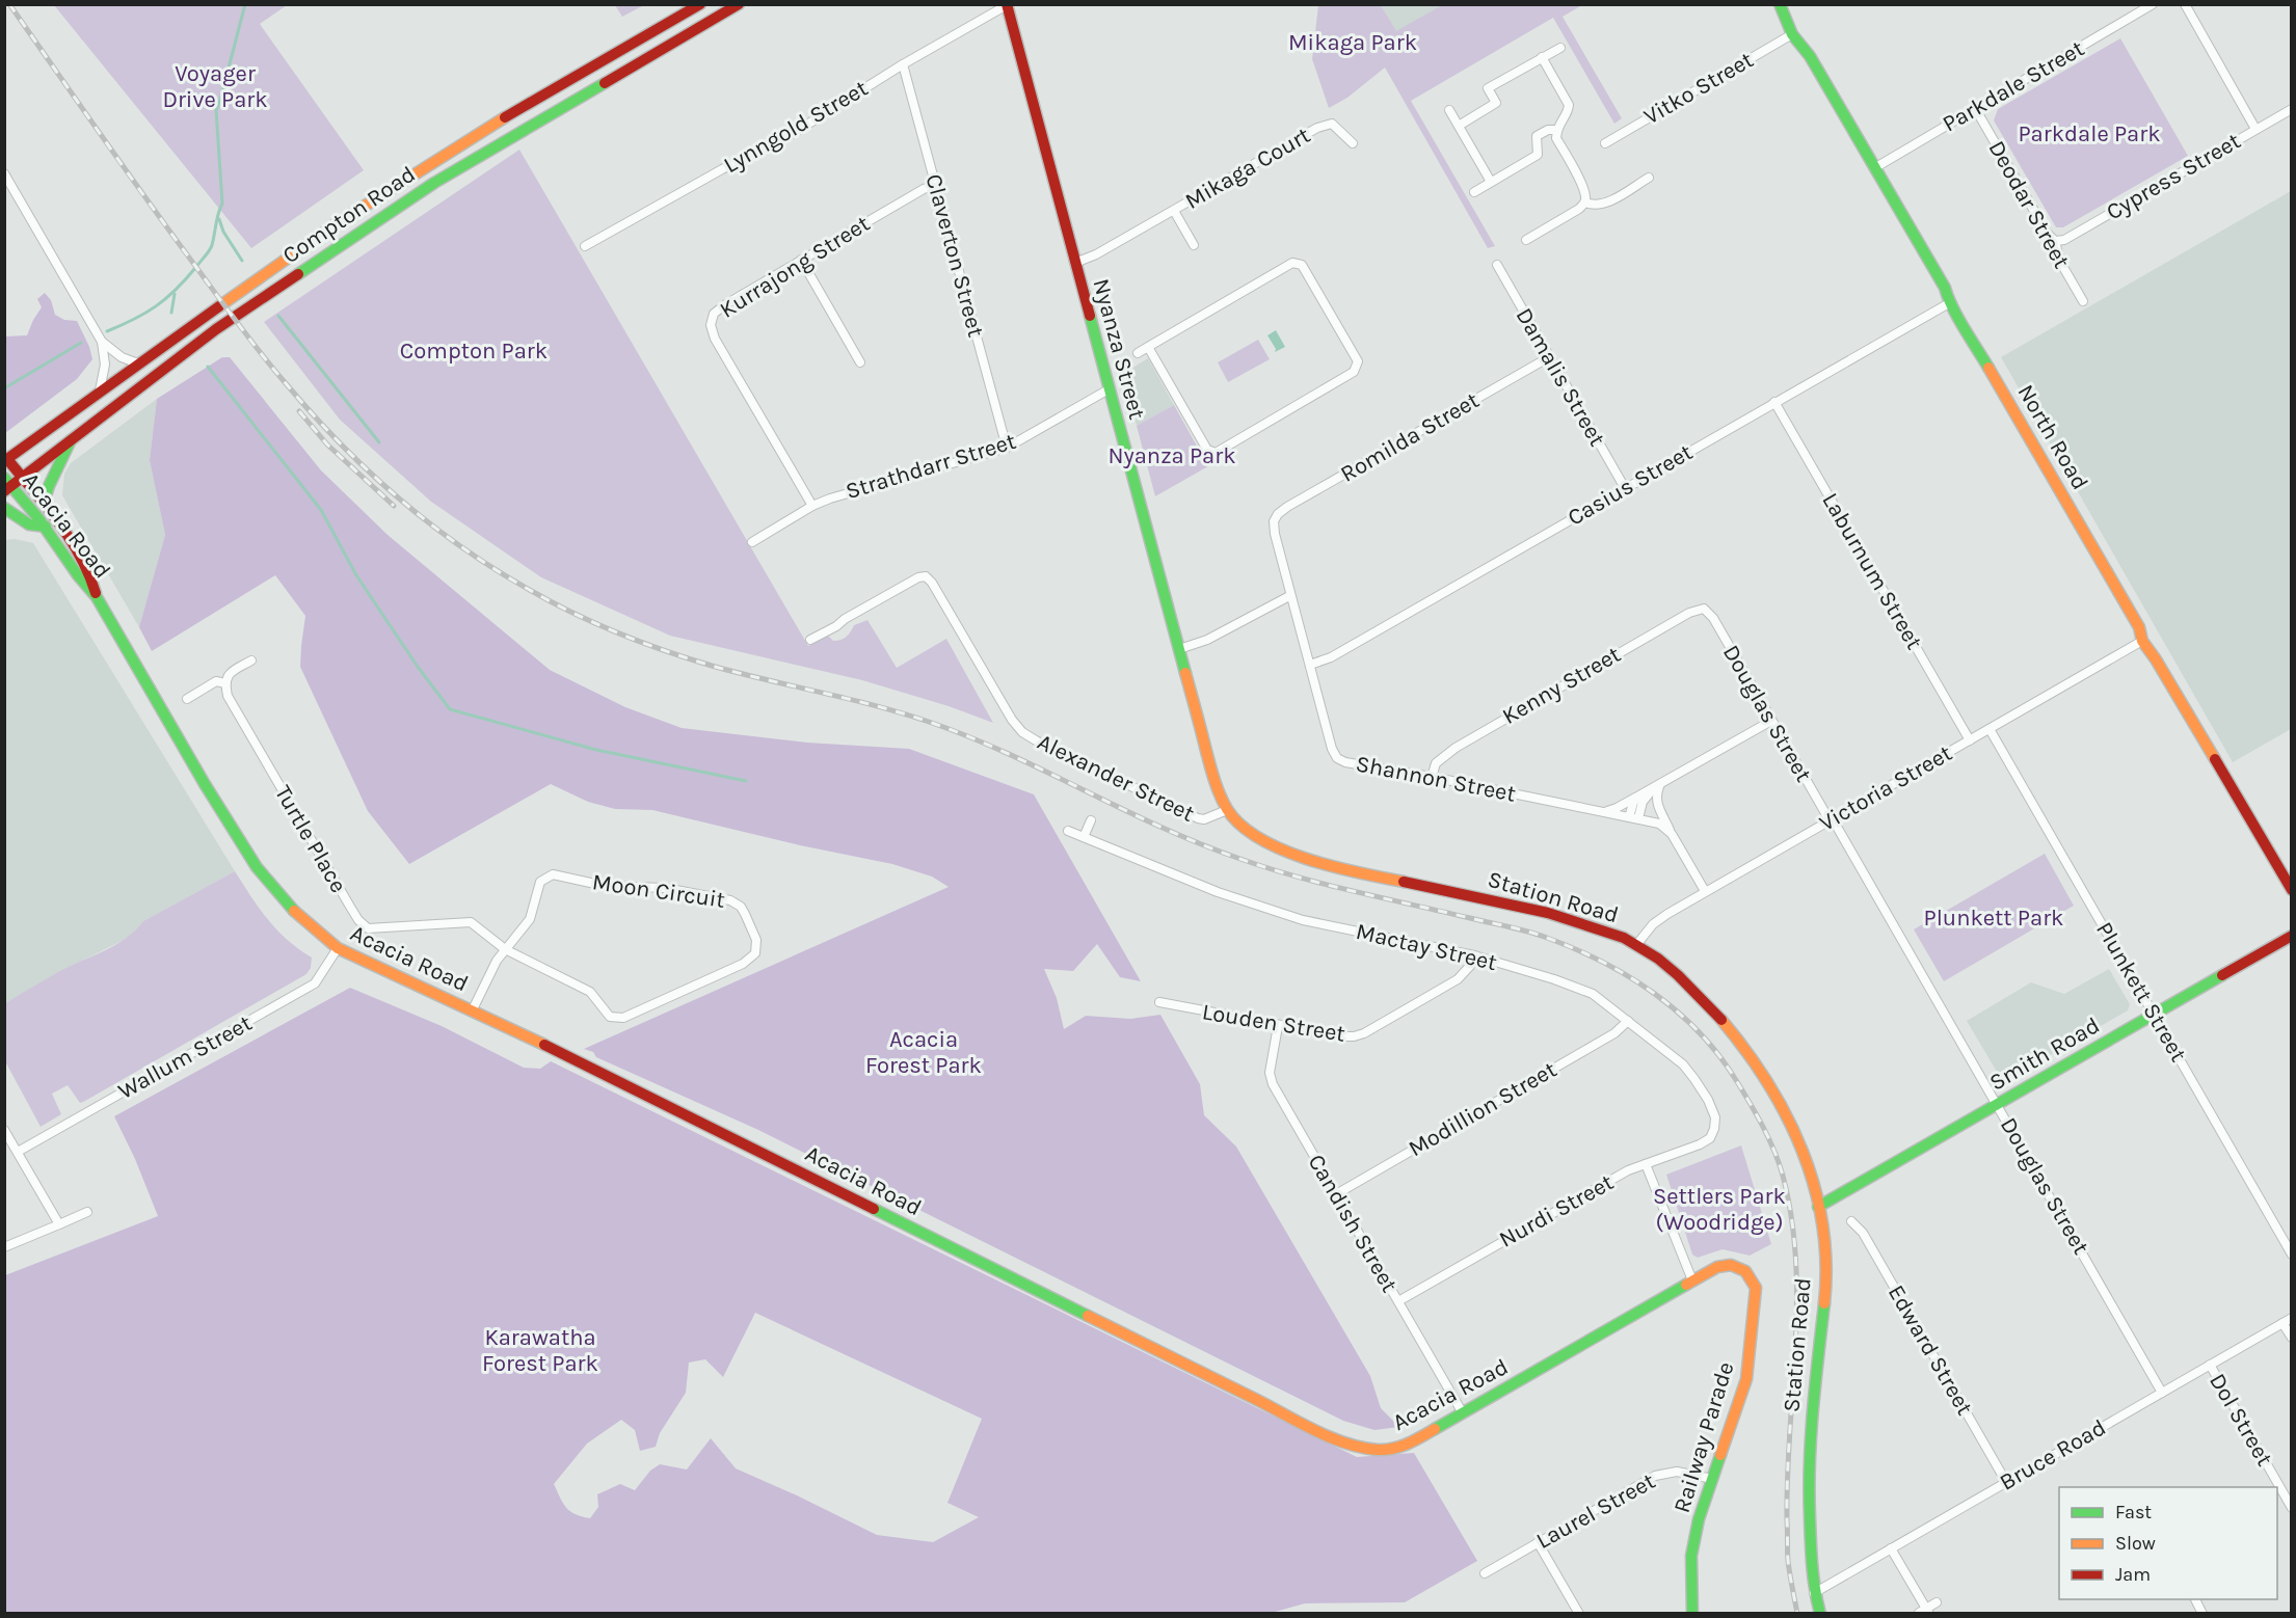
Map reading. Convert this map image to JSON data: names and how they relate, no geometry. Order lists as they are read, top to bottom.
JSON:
{
  "streets": {
    "street": [
      "Parkdale Street",
      "Vitko Street",
      "Lynngold Street",
      "Mikaga Court",
      "Cypress Street",
      "Deodar Street",
      "Compton Road",
      "Claverton Street",
      "Kurrajong Street",
      "Nyanza Street",
      "Damalis Street",
      "Romilda Street",
      "North Road",
      "Strathdarr Street",
      "Casius Street",
      "Acacia Road",
      "Laburnum Street",
      "Kenny Street",
      "Douglas Street",
      "Alexander Street",
      "Shannon Street",
      "Victoria Street",
      "Turtle Place",
      "Moon Circuit",
      "Station Road",
      "Mactay Street",
      "Plunkett Street",
      "Louden Street",
      "Smith Road",
      "Wallum Street",
      "Modillion Street",
      "Nurdi Street",
      "Candish Street",
      "Edward Street",
      "Dol Street",
      "Railway Parade",
      "Bruce Road",
      "Laurel Street"
    ]
  },
  "crossings": [
    ["Parkdale Street", "Deodar Street"],
    ["Parkdale Street", "North Road"],
    ["Vitko Street", "North Road"],
    ["Lynngold Street", "Claverton Street"],
    ["Lynngold Street", "Nyanza Street"],
    ["Mikaga Court", "Nyanza Street"],
    ["Cypress Street", "Deodar Street"],
    ["Compton Road", "Acacia Road"],
    ["Claverton Street", "Kurrajong Street"],
    ["Claverton Street", "Strathdarr Street"],
    ["Kurrajong Street", "Strathdarr Street"],
    ["Nyanza Street", "Strathdarr Street"],
    ["Nyanza Street", "Alexander Street"],
    ["Nyanza Street", "Station Road"],
    ["Damalis Street", "Romilda Street"],
    ["Damalis Street", "Casius Street"],
    ["Romilda Street", "Shannon Street"],
    ["North Road", "Casius Street"],
    ["North Road", "Victoria Street"],
    ["Casius Street", "Laburnum Street"],
    ["Casius Street", "Shannon Street"],
    ["Acacia Road", "Moon Circuit"],
    ["Acacia Road", "Wallum Street"],
    ["Acacia Road", "Candish Street"],
    ["Acacia Road", "Railway Parade"],
    ["Laburnum Street", "Victoria Street"],
    ["Kenny Street", "Douglas Street"],
    ["Kenny Street", "Shannon Street"],
    ["Douglas Street", "Victoria Street"],
    ["Douglas Street", "Smith Road"],
    ["Douglas Street", "Bruce Road"],
    ["Alexander Street", "Station Road"],
    ["Victoria Street", "Station Road"],
    ["Victoria Street", "Plunkett Street"],
    ["Turtle Place", "Moon Circuit"],
    ["Station Road", "Smith Road"],
    ["Station Road", "Bruce Road"],
    ["Mactay Street", "Louden Street"],
    ["Mactay Street", "Modillion Street"],
    ["Mactay Street", "Nurdi Street"],
    ["Plunkett Street", "Smith Road"],
    ["Louden Street", "Candish Street"],
    ["Modillion Street", "Candish Street"],
    ["Nurdi Street", "Candish Street"],
    ["Edward Street", "Bruce Road"],
    ["Dol Street", "Bruce Road"],
    ["Railway Parade", "Laurel Street"]
  ],
  "parks": [
    "Mikaga Park",
    "Voyager Drive Park",
    "Parkdale Park",
    "Compton Park",
    "Nyanza Park",
    "Plunkett Park",
    "Acacia Forest Park",
    "Settlers Park (Woodridge)",
    "Karawatha Forest Park"
  ],
  "legend": ["Fast", "Slow", "Jam"]
}
